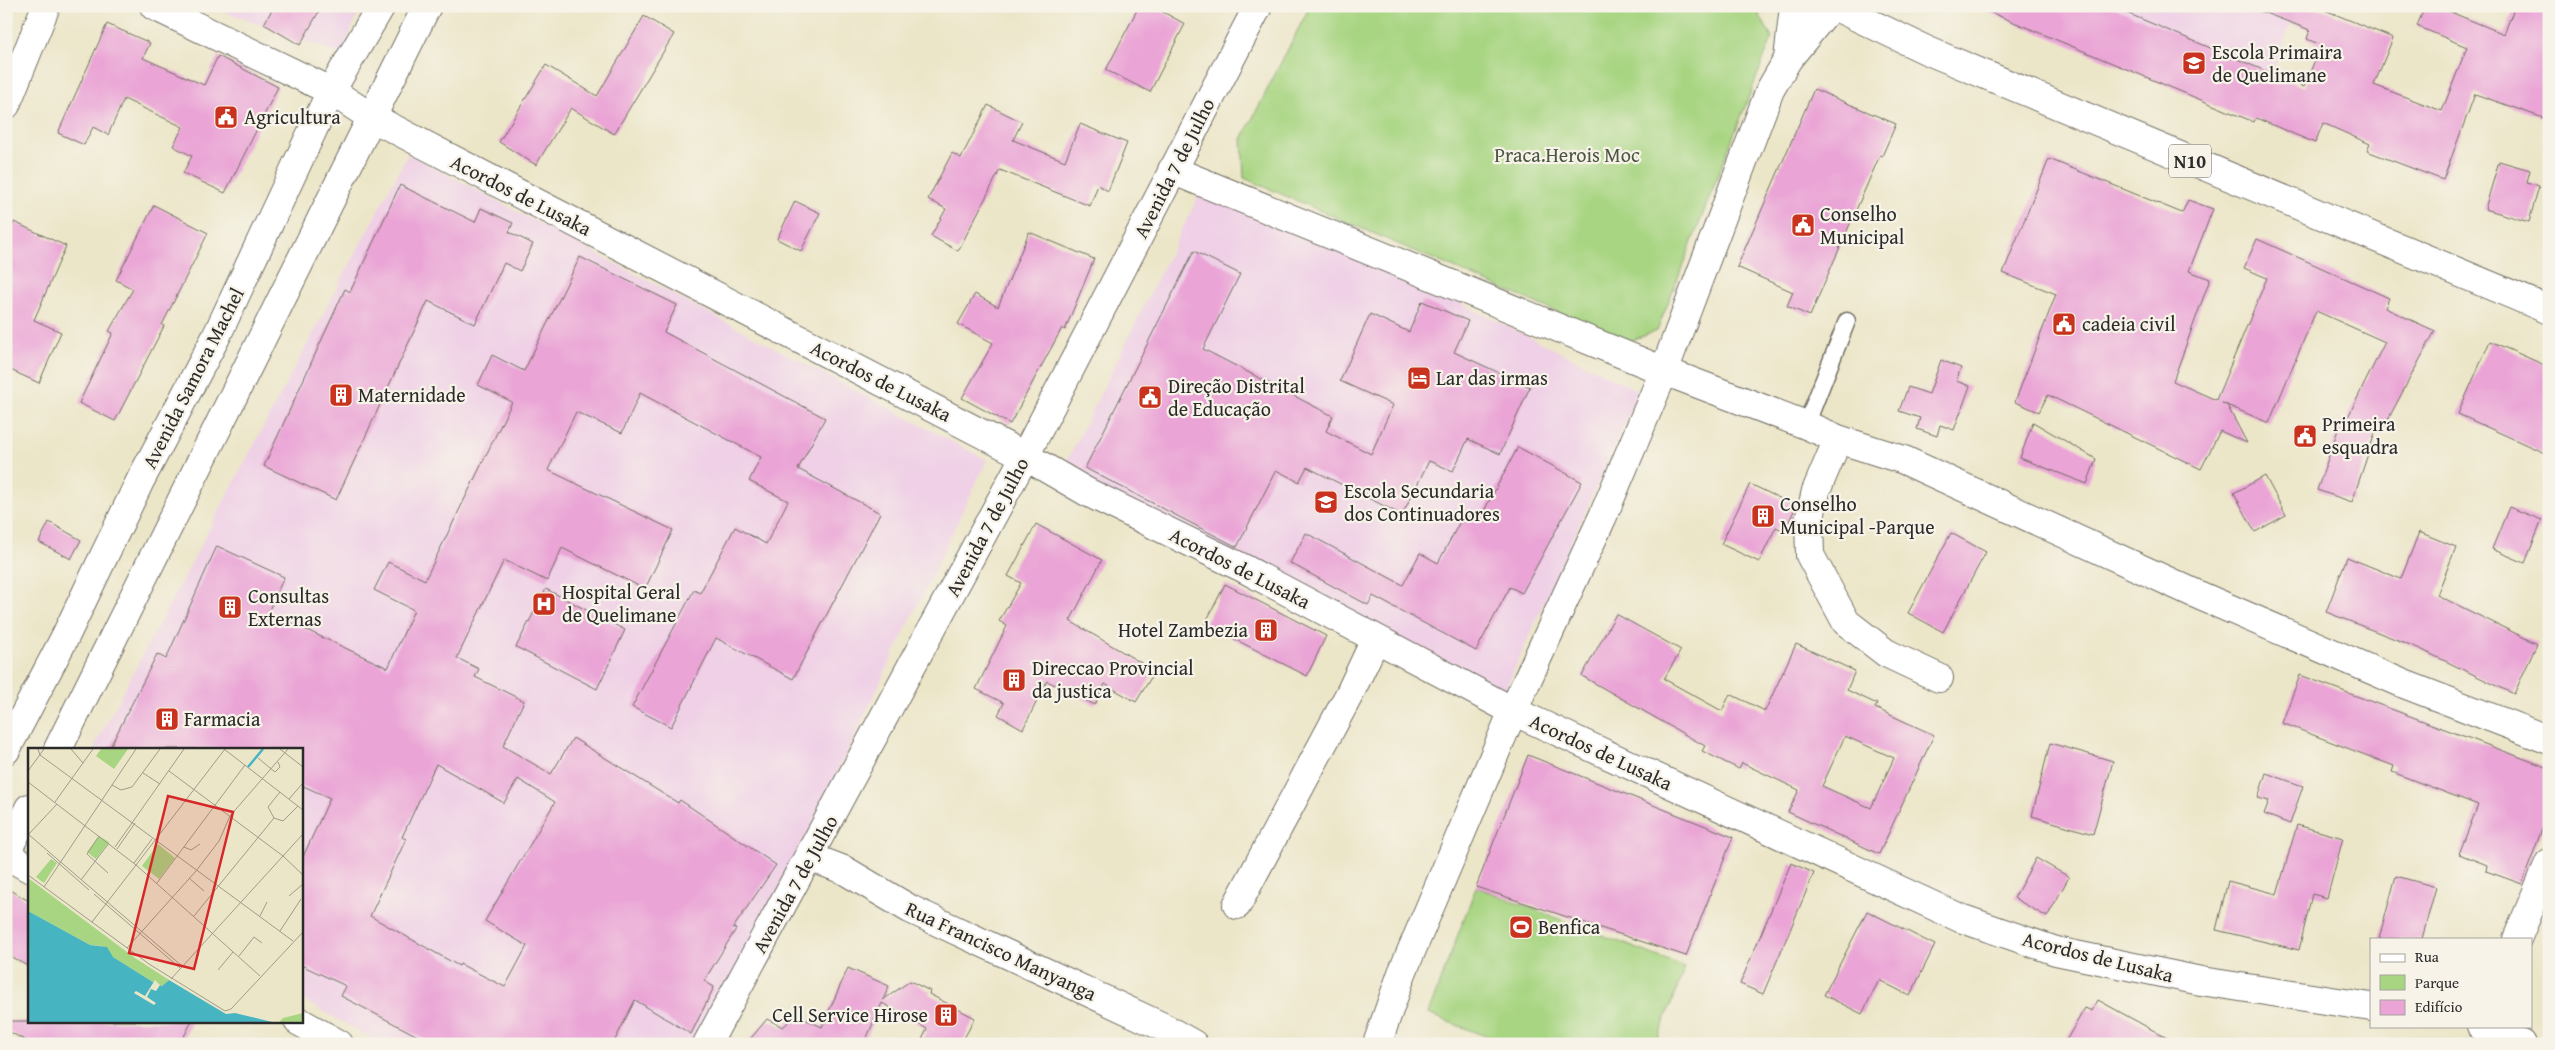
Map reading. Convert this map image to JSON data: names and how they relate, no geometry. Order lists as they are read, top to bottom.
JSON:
{
  "streets": {
    "street": [
      "N10",
      "Avenida 7 de Julho",
      "Acordos de Lusaka",
      "Avenida Samora Machel",
      "Rua Francisco Manyanga"
    ]
  },
  "crossings": [
    ["Avenida 7 de Julho", "Acordos de Lusaka"],
    ["Avenida 7 de Julho", "Rua Francisco Manyanga"],
    ["Acordos de Lusaka", "Avenida Samora Machel"]
  ],
  "parks": ["Praca.Herois Moc"],
  "places": {
    "school or university": ["Escola Primaira de Quelimane", "Escola Secundaria dos Continuadores"],
    "public building": [
      "Agricultura",
      "Conselho Municipal",
      "cadeia civil",
      "Direção Distrital de Educação",
      "Primeira esquadra"
    ],
    "hotel": ["Lar das irmas"],
    "building": [
      "Maternidade",
      "Conselho Municipal -Parque",
      "Consultas Externas",
      "Hotel Zambezia",
      "Direccao Provincial da justica",
      "Farmacia",
      "Cell Service Hirose"
    ],
    "hospital": ["Hospital Geral de Quelimane"],
    "sports": ["Benfica"]
  },
  "legend": ["Rua", "Parque", "Edifício"]
}
